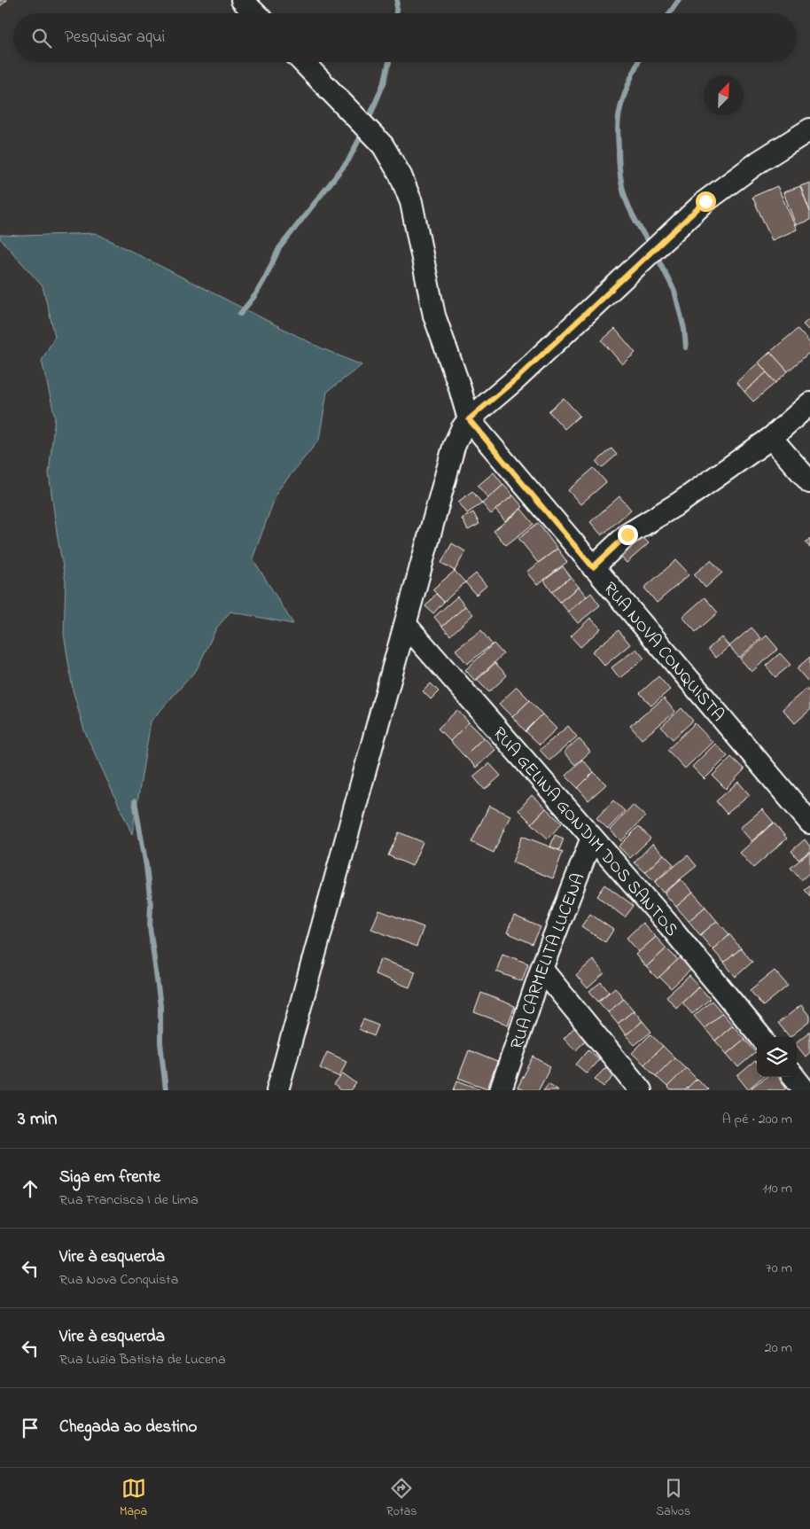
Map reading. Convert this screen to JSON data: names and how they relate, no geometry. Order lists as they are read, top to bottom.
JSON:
{
  "streets": {
    "street": ["RUA NOVA CONQUISTA", "RUA GELINA GONDIM DOS SANTOS", "RUA CARMELITA LUCENA"]
  },
  "crossings": [
    ["RUA GELINA GONDIM DOS SANTOS", "RUA CARMELITA LUCENA"]
  ],
  "north": "top right",
  "page": {
    "search": "Pesquisar aqui",
    "heading": ["3 min", "A pé · 200 m"],
    "list": [
      ["Siga em frente", "Rua Francisca I de Lima", "110 m"],
      ["Vire à esquerda", "Rua Nova Conquista", "70 m"],
      ["Vire à esquerda", "Rua Luzia Batista de Lucena", "20 m"],
      "Chegada ao destino"
    ],
    "nav": ["Mapa", "Rotas", "Salvos"]
  }
}
